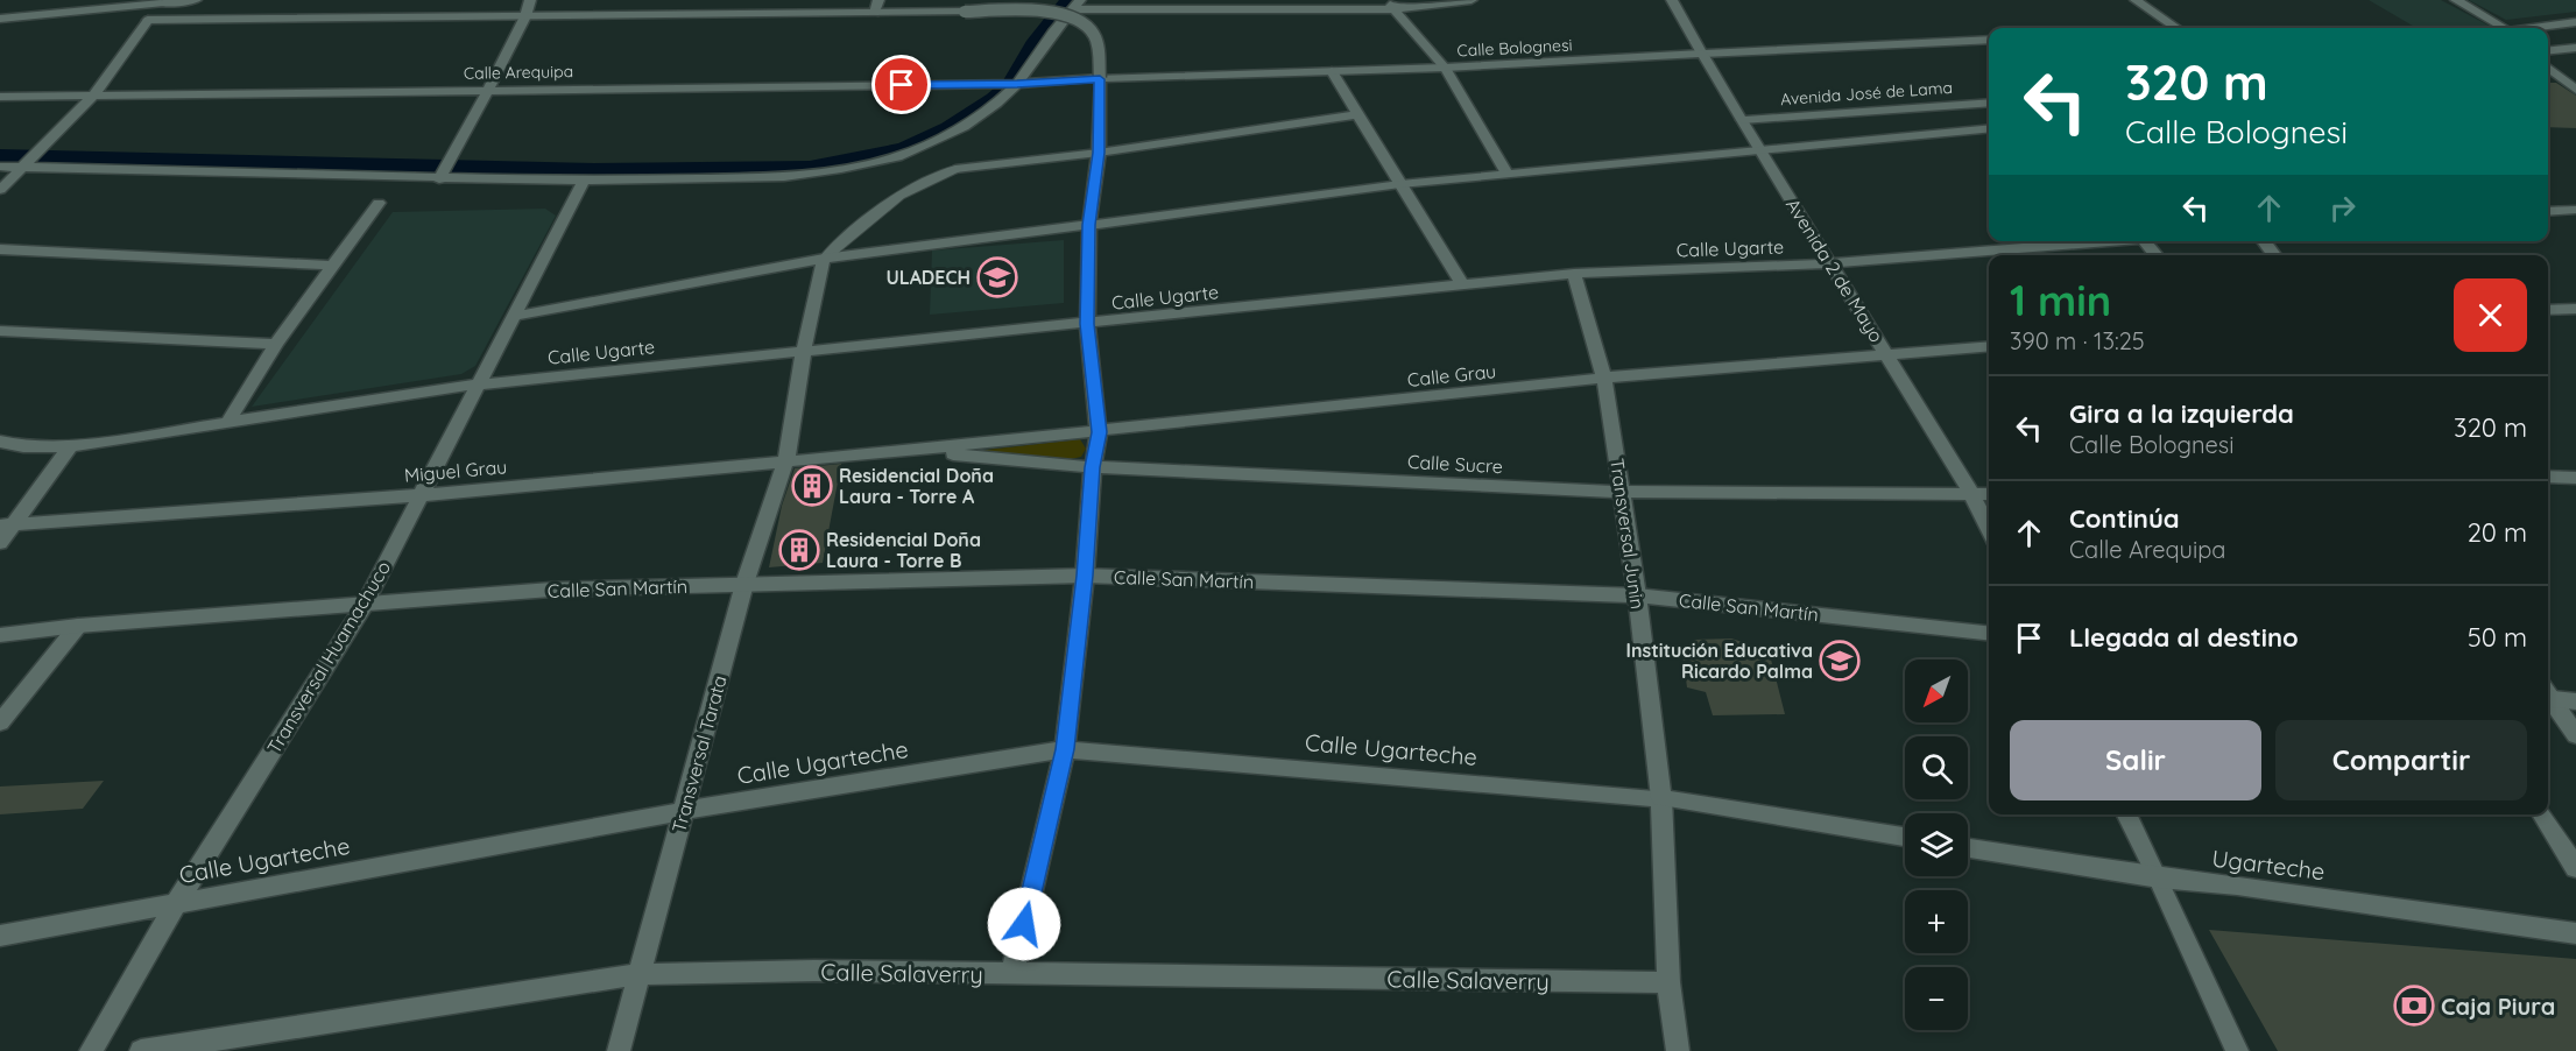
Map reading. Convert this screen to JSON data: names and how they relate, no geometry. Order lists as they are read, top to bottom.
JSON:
{
  "streets": {
    "street": [
      "Calle Bolognesi",
      "Calle Arequipa",
      "Avenida José de Lama",
      "Calle Ugarte",
      "Avenida 2 de Mayo",
      "Calle Grau",
      "Calle Sucre",
      "Miguel Grau",
      "Transversal Junin",
      "Calle San Martín",
      "Transversal Huamachuco",
      "Calle Ugarteche",
      "Transversal Tarata",
      "Ugarteche",
      "Calle Salaverry"
    ]
  },
  "crossings": [
    ["Calle Bolognesi", "Calle Arequipa"],
    ["Calle Bolognesi", "Avenida 2 de Mayo"],
    ["Avenida José de Lama", "Avenida 2 de Mayo"],
    ["Calle Ugarte", "Avenida 2 de Mayo"],
    ["Calle Ugarte", "Transversal Junin"],
    ["Calle Ugarte", "Transversal Huamachuco"],
    ["Calle Ugarte", "Transversal Tarata"],
    ["Avenida 2 de Mayo", "Calle Grau"],
    ["Avenida 2 de Mayo", "Calle Sucre"],
    ["Calle Grau", "Calle Sucre"],
    ["Calle Grau", "Miguel Grau"],
    ["Calle Grau", "Transversal Junin"],
    ["Calle Sucre", "Miguel Grau"],
    ["Calle Sucre", "Transversal Junin"],
    ["Miguel Grau", "Transversal Huamachuco"],
    ["Miguel Grau", "Transversal Tarata"],
    ["Transversal Junin", "Calle San Martín"],
    ["Transversal Junin", "Calle Ugarteche"],
    ["Transversal Junin", "Calle Salaverry"],
    ["Calle San Martín", "Transversal Huamachuco"],
    ["Calle San Martín", "Transversal Tarata"],
    ["Transversal Huamachuco", "Calle Ugarteche"],
    ["Calle Ugarteche", "Transversal Tarata"],
    ["Transversal Tarata", "Calle Salaverry"]
  ],
  "places": {
    "school or university": ["ULADECH", "Institución Educativa Ricardo Palma"],
    "building": ["Residencial Doña Laura - Torre A", "Residencial Doña Laura - Torre B"],
    "bank": ["Caja Piura"]
  },
  "north": "bottom left",
  "page": {
    "turn": ["320 m", "Calle Bolognesi"],
    "heading": ["1 min", "390 m · 13:25"],
    "list": [
      {
        "name": "Gira a la izquierda",
        "note": "Calle Bolognesi",
        "value": "320 m"
      },
      {
        "name": "Continúa",
        "note": "Calle Arequipa",
        "value": "20 m"
      },
      {
        "name": "Llegada al destino",
        "value": "50 m"
      }
    ],
    "map_buttons": ["+", "−"],
    "buttons": ["Salir", "Compartir"]
  }
}
